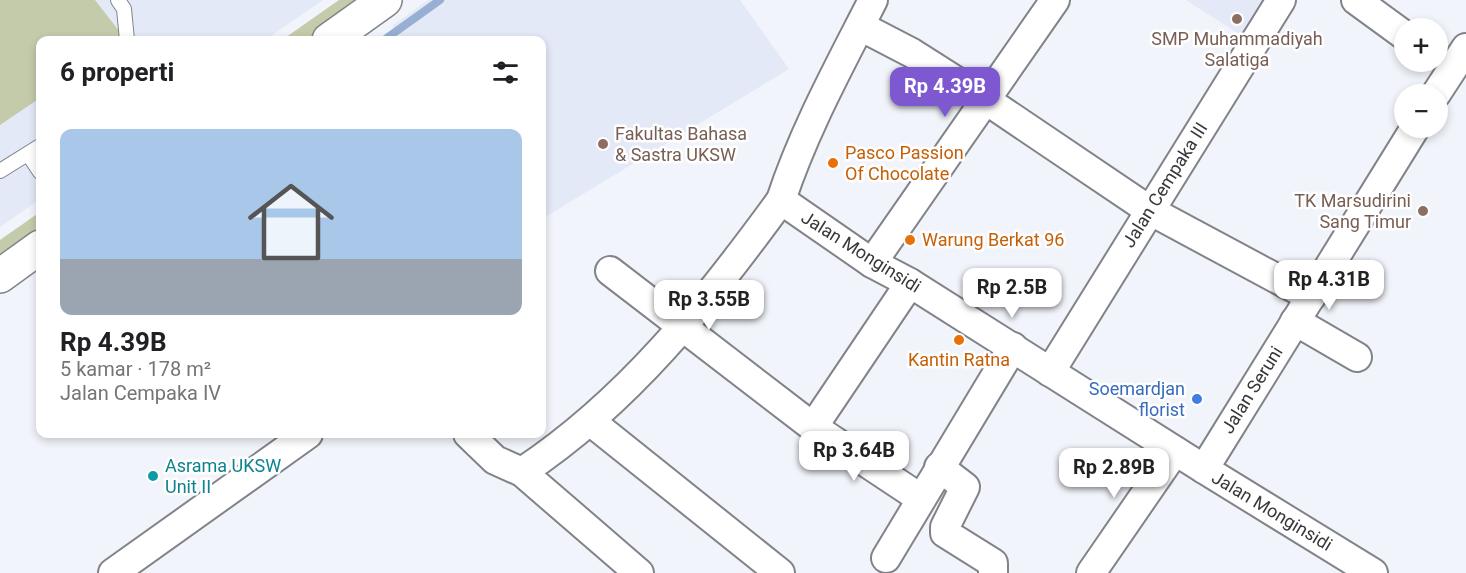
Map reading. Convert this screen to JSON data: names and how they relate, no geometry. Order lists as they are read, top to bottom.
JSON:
{
  "streets": {
    "street": ["Jalan Cempaka III", "Jalan Monginsidi", "Jalan Seruni"]
  },
  "crossings": [
    ["Jalan Cempaka III", "Jalan Monginsidi"],
    ["Jalan Monginsidi", "Jalan Seruni"]
  ],
  "places": [
    "SMP Muhammadiyah Salatiga",
    "Fakultas Bahasa & Sastra UKSW",
    "Pasco Passion Of Chocolate",
    "TK Marsudirini Sang Timur",
    "Warung Berkat 96",
    "Kantin Ratna",
    "Soemardjan florist",
    "Asrama UKSW Unit II"
  ],
  "page": {
    "map_buttons": ["+", "−"],
    "heading": "6 properti",
    "price": [
      "Rp 4.39B",
      "Rp 4.31B",
      "Rp 2.5B",
      "Rp 3.55B",
      "Rp 3.64B",
      "Rp 2.89B"
    ],
    "list": [
      {
        "name": "Rp 4.39B",
        "note": "5 kamar · 178 m² · Jalan Cempaka IV"
      }
    ]
  }
}
